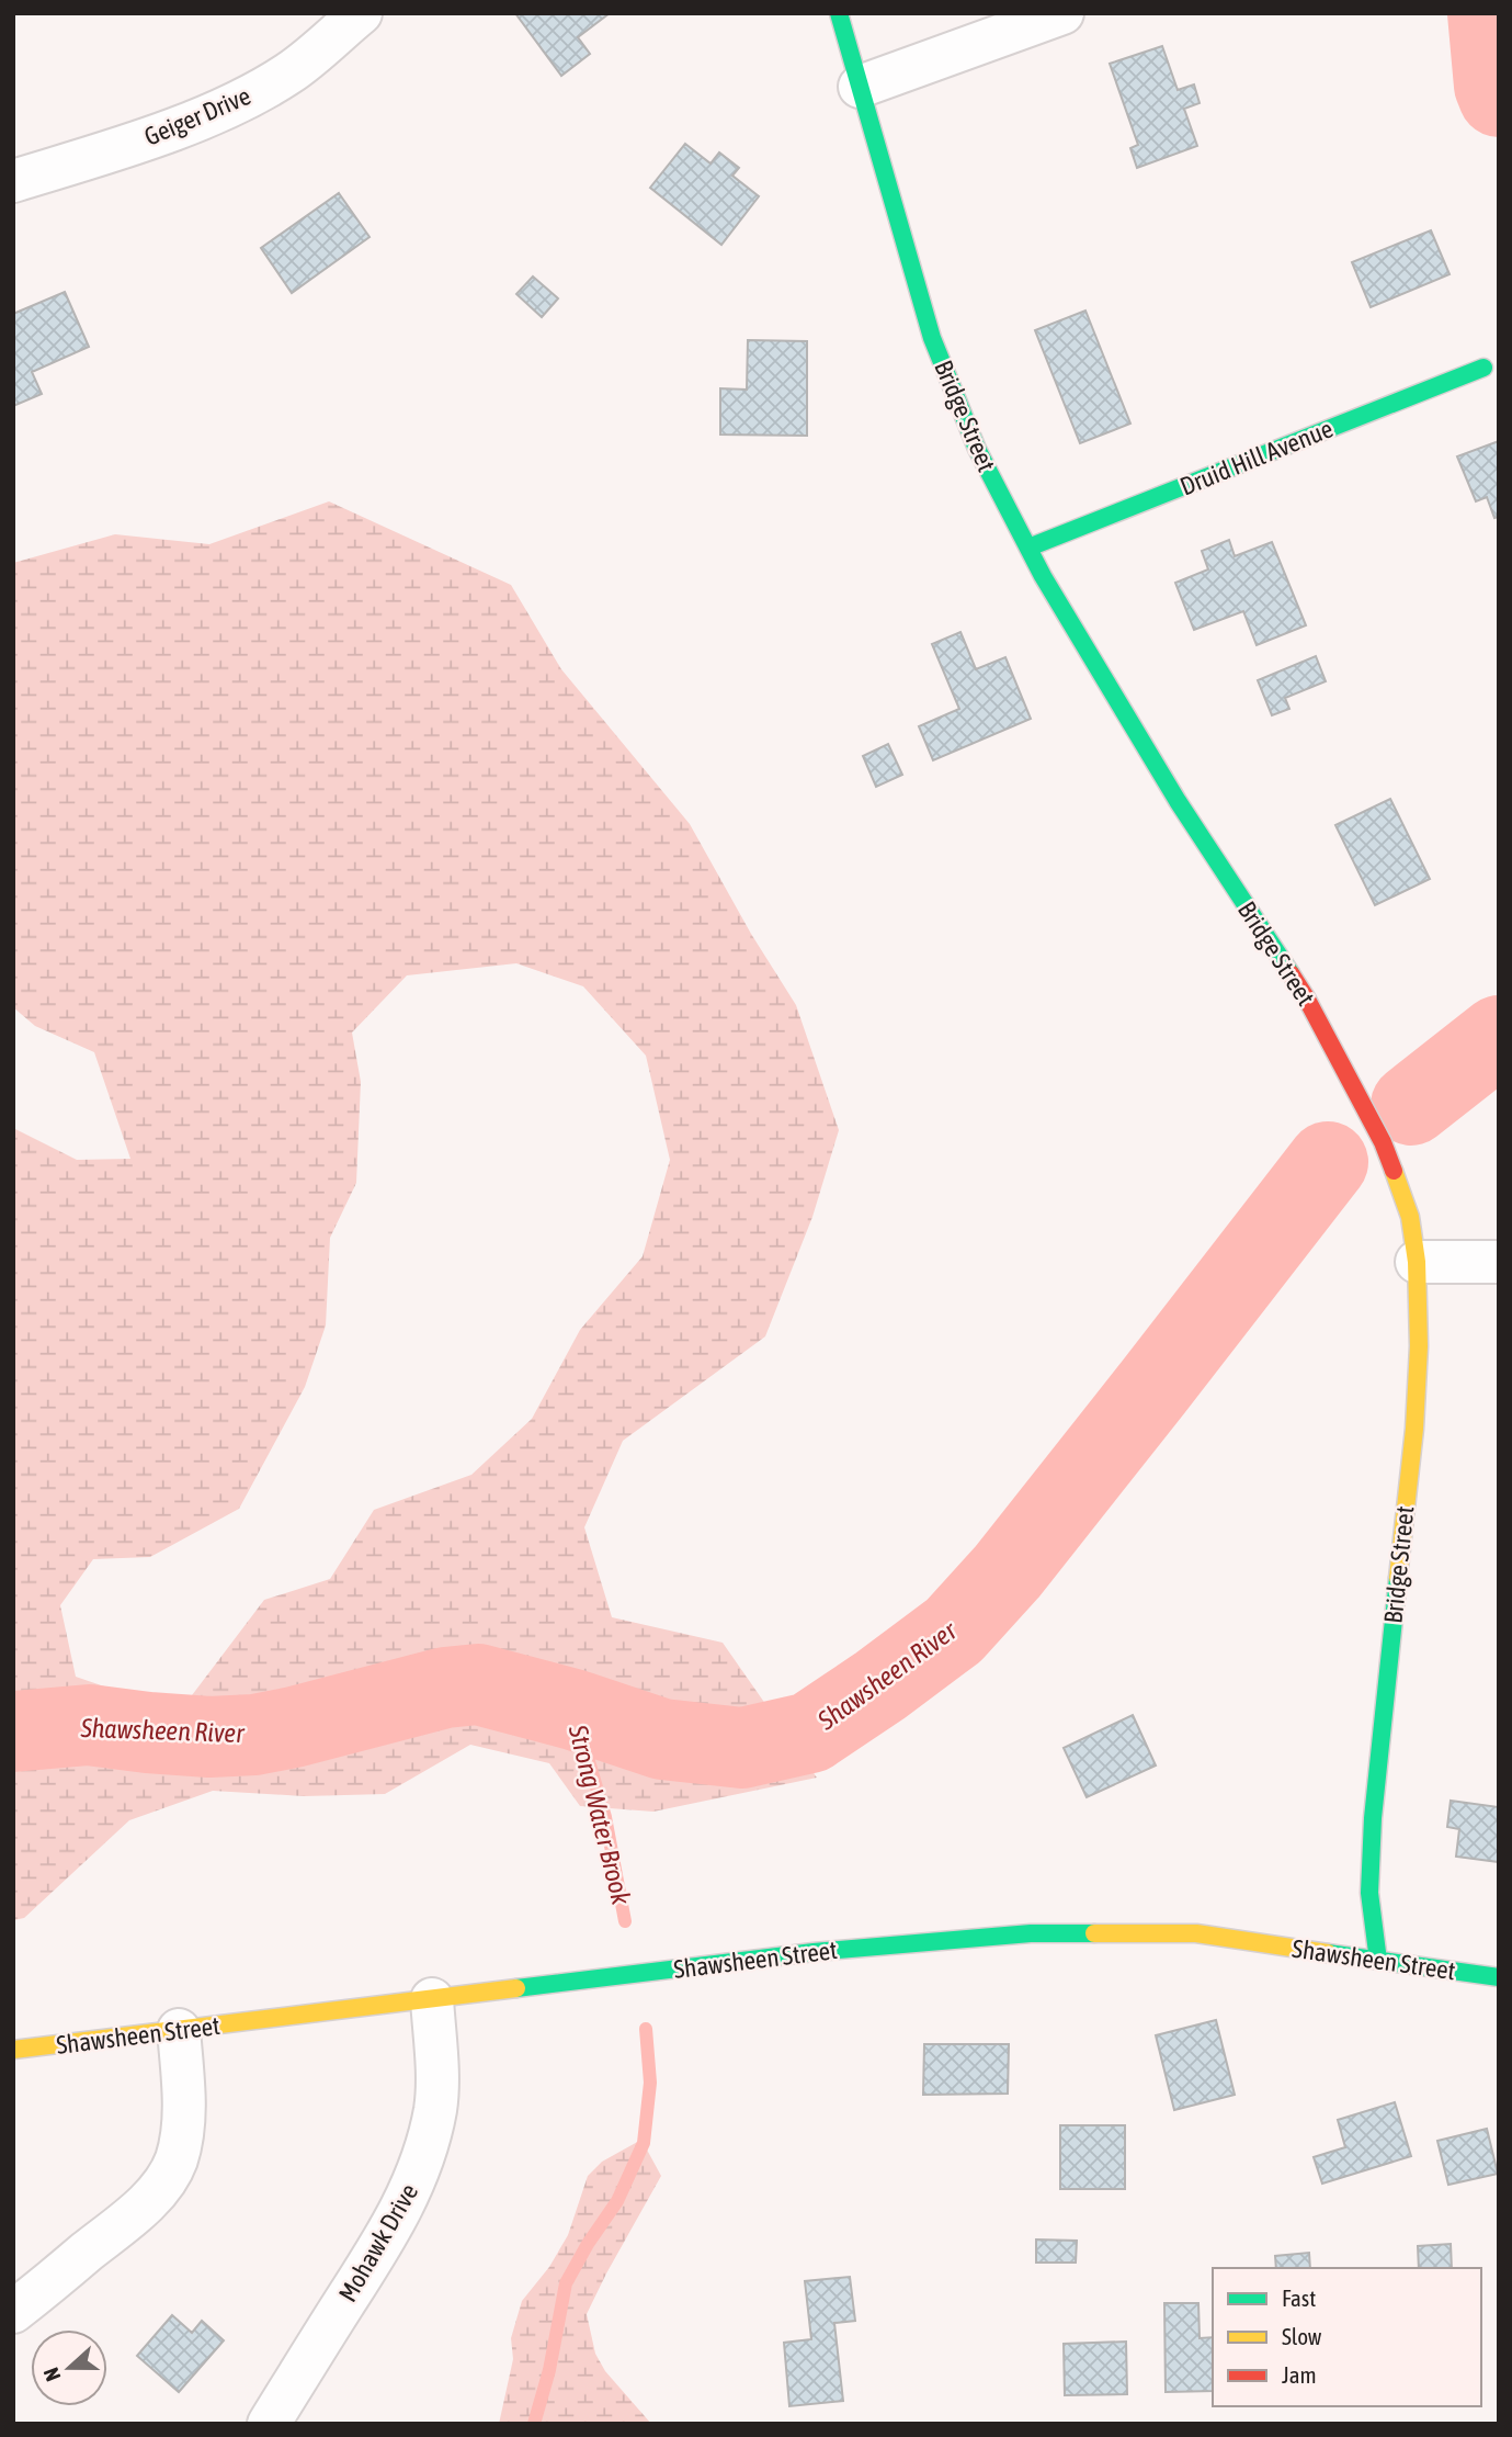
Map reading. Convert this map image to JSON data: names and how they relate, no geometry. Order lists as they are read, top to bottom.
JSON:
{
  "streets": {
    "street": [
      "Geiger Drive",
      "Bridge Street",
      "Druid Hill Avenue",
      "Shawsheen Street",
      "Mohawk Drive"
    ]
  },
  "crossings": [
    ["Bridge Street", "Druid Hill Avenue"],
    ["Bridge Street", "Shawsheen Street"],
    ["Shawsheen Street", "Mohawk Drive"]
  ],
  "water": ["Shawsheen River", "Strong Water Brook"],
  "legend": ["Fast", "Slow", "Jam"],
  "north": "left"
}
